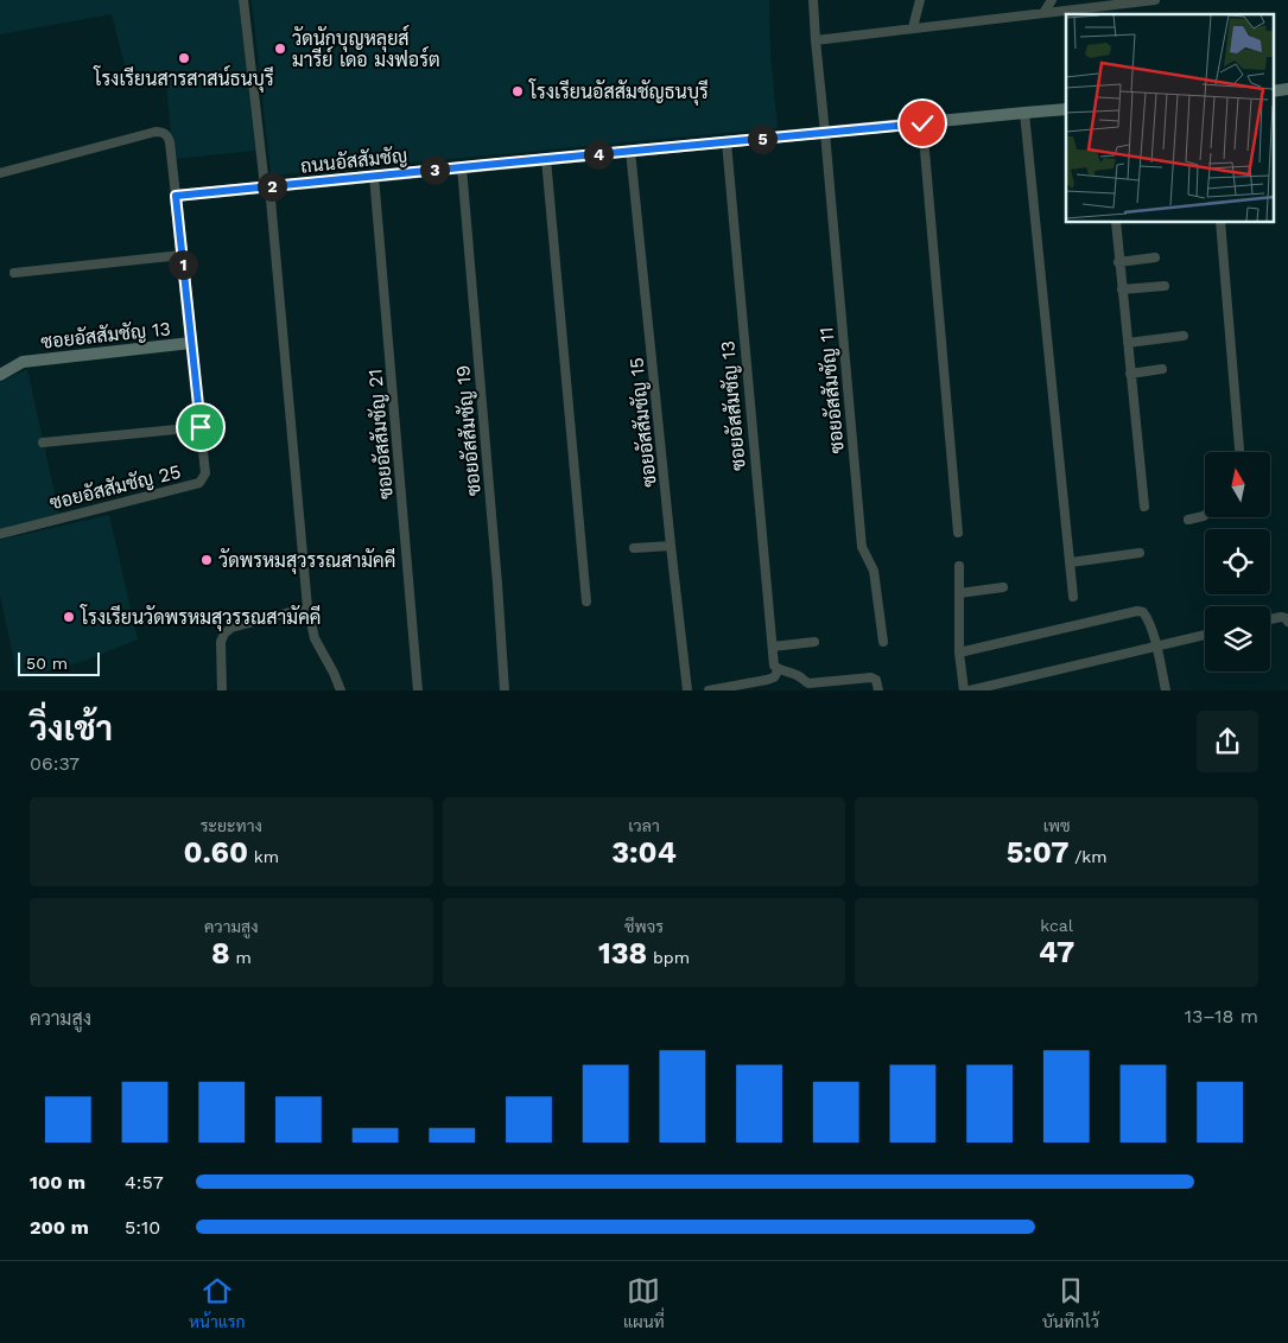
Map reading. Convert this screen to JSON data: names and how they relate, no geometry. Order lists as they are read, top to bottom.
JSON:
{
  "streets": {
    "street": [
      "ถนนอัสสัมชัญ",
      "ซอยอัสสัมชัญ 13",
      "ซอยอัสสัมชัญ 11",
      "ซอยอัสสัมชัญ 15",
      "ซอยอัสสัมชัญ 19",
      "ซอยอัสสัมชัญ 21",
      "ซอยอัสสัมชัญ 25"
    ]
  },
  "crossings": [
    ["ถนนอัสสัมชัญ", "ซอยอัสสัมชัญ 13"],
    ["ถนนอัสสัมชัญ", "ซอยอัสสัมชัญ 11"],
    ["ถนนอัสสัมชัญ", "ซอยอัสสัมชัญ 15"],
    ["ถนนอัสสัมชัญ", "ซอยอัสสัมชัญ 19"],
    ["ถนนอัสสัมชัญ", "ซอยอัสสัมชัญ 21"],
    ["ถนนอัสสัมชัญ", "ซอยอัสสัมชัญ 25"],
    ["ซอยอัสสัมชัญ 13", "ซอยอัสสัมชัญ 25"]
  ],
  "places": [
    "วัดนักบุญหลุยส์ มารีย์ เดอ มงฟอร์ต",
    "โรงเรียนสารสาสน์ธนบุรี",
    "โรงเรียนอัสสัมชัญธนบุรี",
    "วัดพรหมสุวรรณสามัคคี",
    "โรงเรียนวัดพรหมสุวรรณสามัคคี"
  ],
  "scale_bar": "50 m",
  "north": "top",
  "page": {
    "pins": [
      "5",
      "4",
      "3",
      "2",
      "1"
    ],
    "scale": "50 m",
    "heading": ["วิ่งเช้า", "06:37"],
    "stats": [
      ["ระยะทาง", "0.60 km"],
      ["เวลา", "3:04"],
      ["เพซ", "5:07 /km"],
      ["ความสูง", "8 m"],
      ["ชีพจร", "138 bpm"],
      ["kcal", "47"]
    ],
    "chart": ["ความสูง", "13–18 m"],
    "list": [
      {
        "name": "100 m",
        "note": "4:57"
      },
      {
        "name": "200 m",
        "note": "5:10"
      }
    ],
    "tabs": ["หน้าแรก", "แผนที่", "บันทึกไว้"]
  }
}
